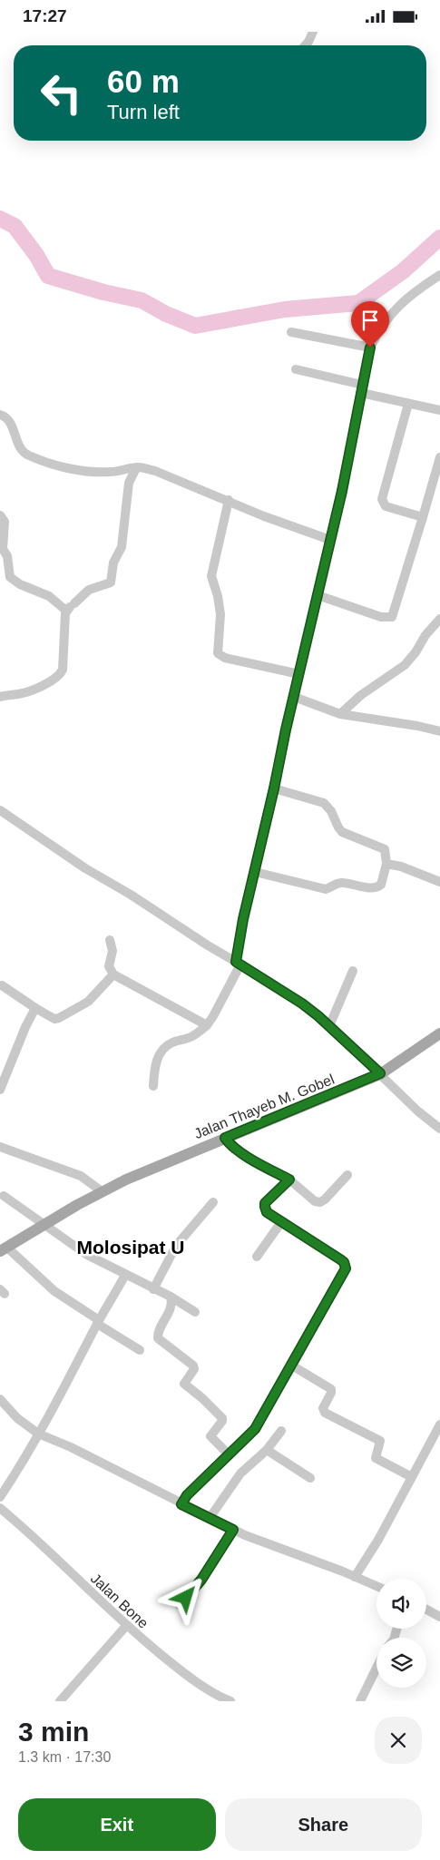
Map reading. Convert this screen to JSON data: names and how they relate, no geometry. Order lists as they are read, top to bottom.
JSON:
{
  "streets": {
    "main road": ["Jalan Thayeb M. Gobel"],
    "street": ["Jalan Bone"]
  },
  "districts": ["Molosipat U"],
  "page": {
    "status": "17:27",
    "turn": ["60 m", "Turn left"],
    "heading": ["3 min", "1.3 km · 17:30"],
    "buttons": ["Exit", "Share"]
  }
}
